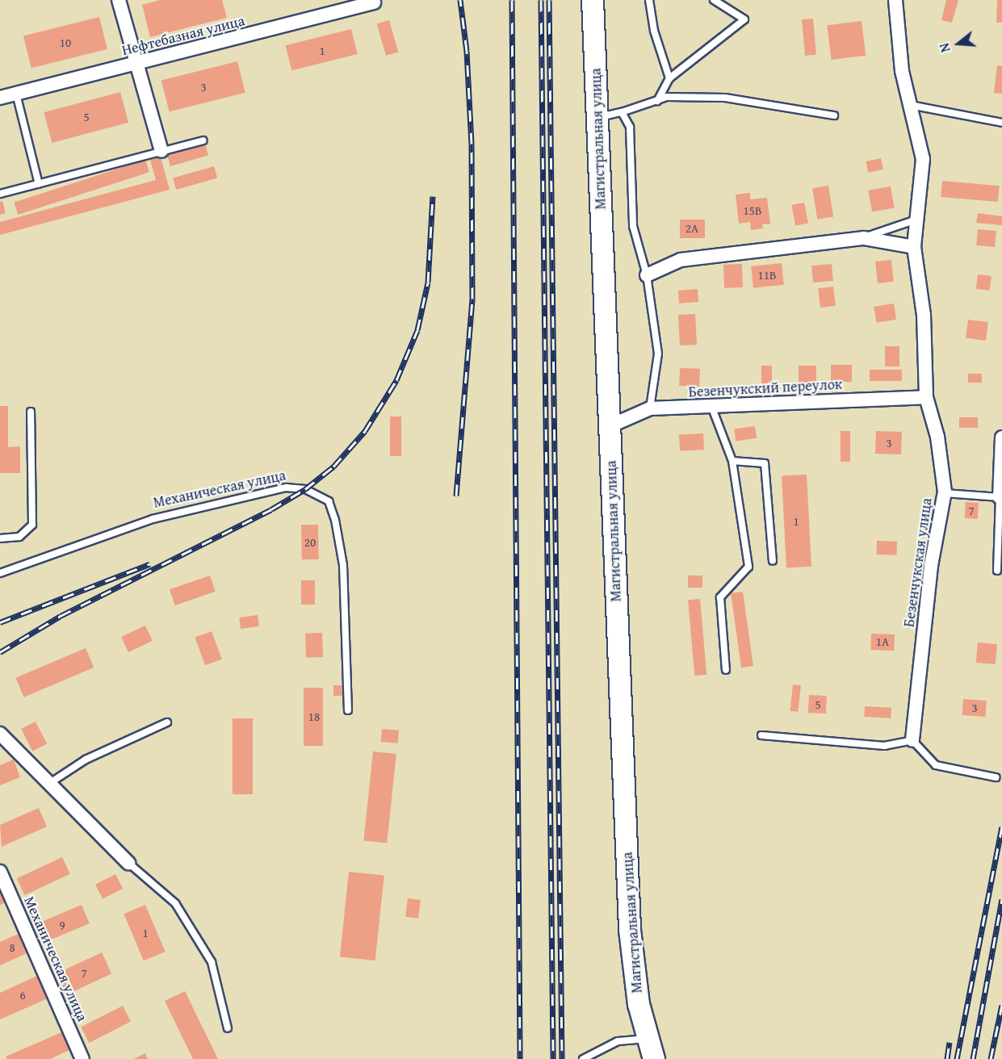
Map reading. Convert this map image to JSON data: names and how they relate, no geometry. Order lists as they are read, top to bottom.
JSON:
{
  "streets": {
    "main road": ["Магистральная улица"],
    "street": [
      "Нефтебазная улица",
      "Безенчукский переулок",
      "Механическая улица",
      "Безенчукская улица"
    ]
  },
  "crossings": [
    ["Магистральная улица", "Безенчукский переулок"],
    ["Безенчукский переулок", "Безенчукская улица"]
  ],
  "house_numbers": [
    "10",
    "1",
    "3",
    "5",
    "15В",
    "2А",
    "11В",
    "3",
    "7",
    "1",
    "20",
    "1А",
    "5",
    "3",
    "18",
    "9",
    "1",
    "8",
    "7",
    "6"
  ],
  "north": "left"
}
